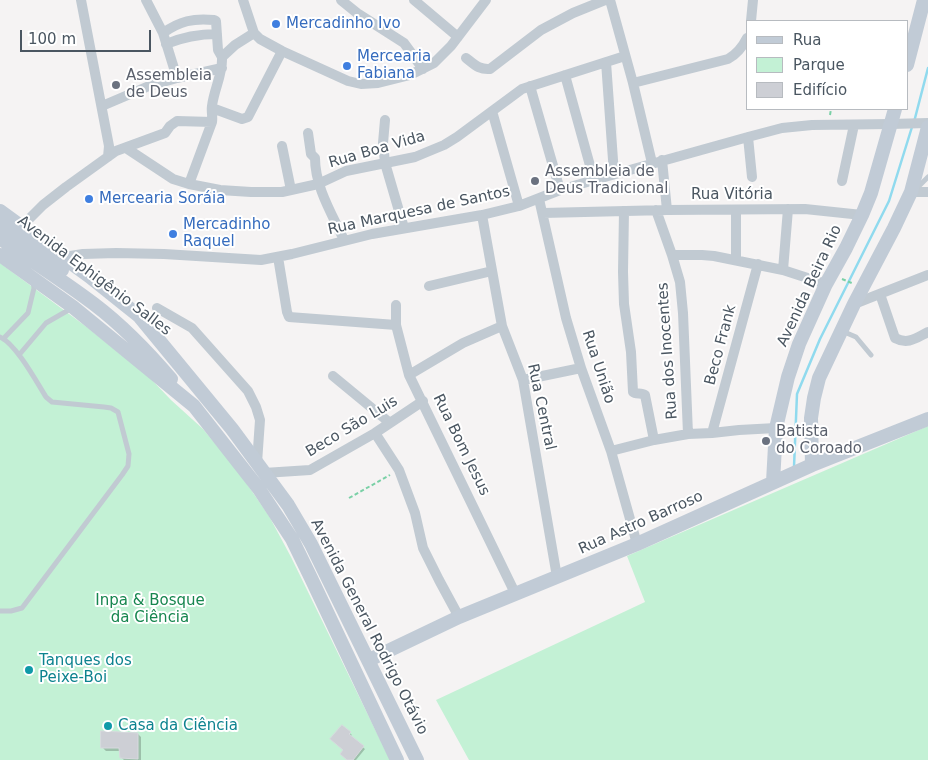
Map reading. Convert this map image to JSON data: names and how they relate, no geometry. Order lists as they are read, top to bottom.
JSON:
{
  "streets": {
    "main road": [
      "Avenida Ephigênio Salles",
      "Avenida Beira Rio",
      "Rua Astro Barroso",
      "Avenida General Rodrigo Otávio"
    ],
    "street": [
      "Rua Boa Vida",
      "Rua Vitória",
      "Rua Marquesa de Santos",
      "Beco Frank",
      "Rua dos Inocentes",
      "Rua União",
      "Rua Central",
      "Beco São Luis",
      "Rua Bom Jesus"
    ]
  },
  "crossings": [
    ["Rua Vitória", "Avenida Beira Rio"],
    ["Rua Vitória", "Rua dos Inocentes"],
    ["Rua Vitória", "Rua União"],
    ["Rua Marquesa de Santos", "Avenida Beira Rio"],
    ["Rua Marquesa de Santos", "Rua União"],
    ["Rua Marquesa de Santos", "Rua Central"],
    ["Rua Marquesa de Santos", "Avenida General Rodrigo Otávio"],
    ["Avenida Ephigênio Salles", "Avenida General Rodrigo Otávio"],
    ["Avenida Beira Rio", "Rua Astro Barroso"],
    ["Rua União", "Rua Astro Barroso"],
    ["Rua Central", "Rua Astro Barroso"],
    ["Beco São Luis", "Rua Bom Jesus"],
    ["Beco São Luis", "Avenida General Rodrigo Otávio"],
    ["Rua Bom Jesus", "Rua Astro Barroso"],
    ["Rua Astro Barroso", "Avenida General Rodrigo Otávio"]
  ],
  "parks": ["Inpa & Bosque da Ciência"],
  "places": [
    "Mercadinho Ivo",
    "Mercearia Fabiana",
    "Assembleia de Deus",
    "Assembleia de Deus Tradicional",
    "Mercearia Soráia",
    "Mercadinho Raquel",
    "Batista do Coroado",
    "Tanques dos Peixe-Boi",
    "Casa da Ciência"
  ],
  "legend": ["Rua", "Parque", "Edifício"],
  "scale_bar": "100 m"
}
